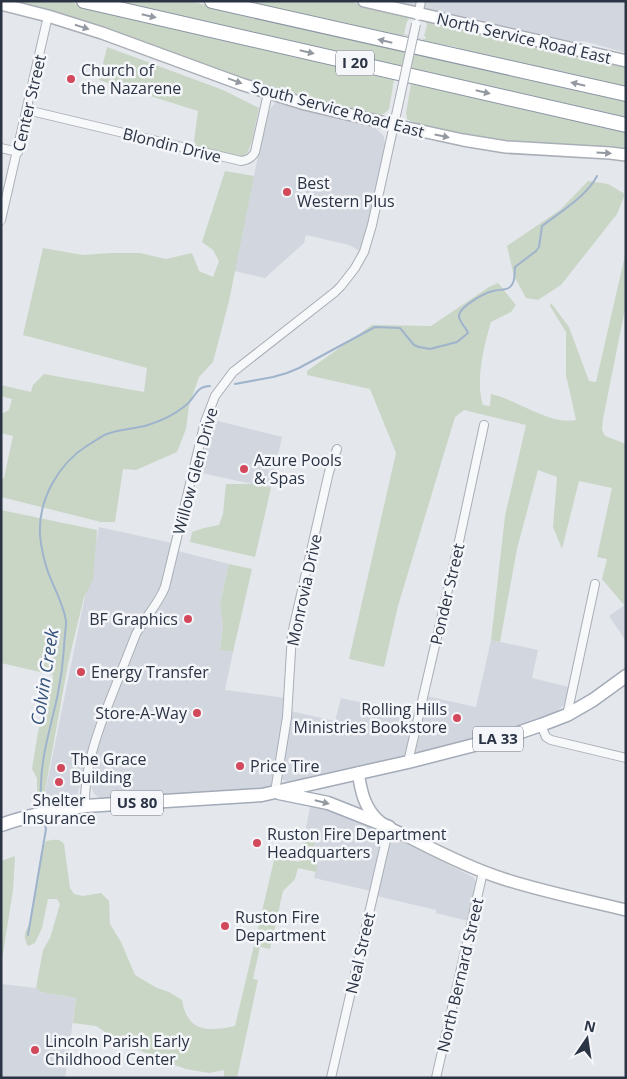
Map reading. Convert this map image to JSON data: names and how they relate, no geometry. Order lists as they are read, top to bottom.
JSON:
{
  "streets": {
    "highway": ["I 20"],
    "main road": [
      "North Service Road East",
      "South Service Road East",
      "LA 33",
      "US 80"
    ],
    "street": [
      "Center Street",
      "Blondin Drive",
      "Willow Glen Drive",
      "Monrovia Drive",
      "Ponder Street",
      "Neal Street",
      "North Bernard Street"
    ]
  },
  "crossings": [
    ["North Service Road East", "Willow Glen Drive"],
    ["Center Street", "South Service Road East"],
    ["Center Street", "Blondin Drive"],
    ["South Service Road East", "Blondin Drive"],
    ["South Service Road East", "Willow Glen Drive"],
    ["Willow Glen Drive", "US 80"],
    ["Monrovia Drive", "US 80"],
    ["Ponder Street", "LA 33"],
    ["LA 33", "US 80"]
  ],
  "one_way": ["South Service Road East"],
  "water": ["Colvin Creek"],
  "places": [
    "Church of the Nazarene",
    "Best Western Plus",
    "Azure Pools & Spas",
    "BF Graphics",
    "Energy Transfer",
    "Store-A-Way",
    "Rolling Hills Ministries Bookstore",
    "Price Tire",
    "The Grace Building",
    "Shelter Insurance",
    "Ruston Fire Department Headquarters",
    "Ruston Fire Department",
    "Lincoln Parish Early Childhood Center"
  ],
  "north": "top"
}
